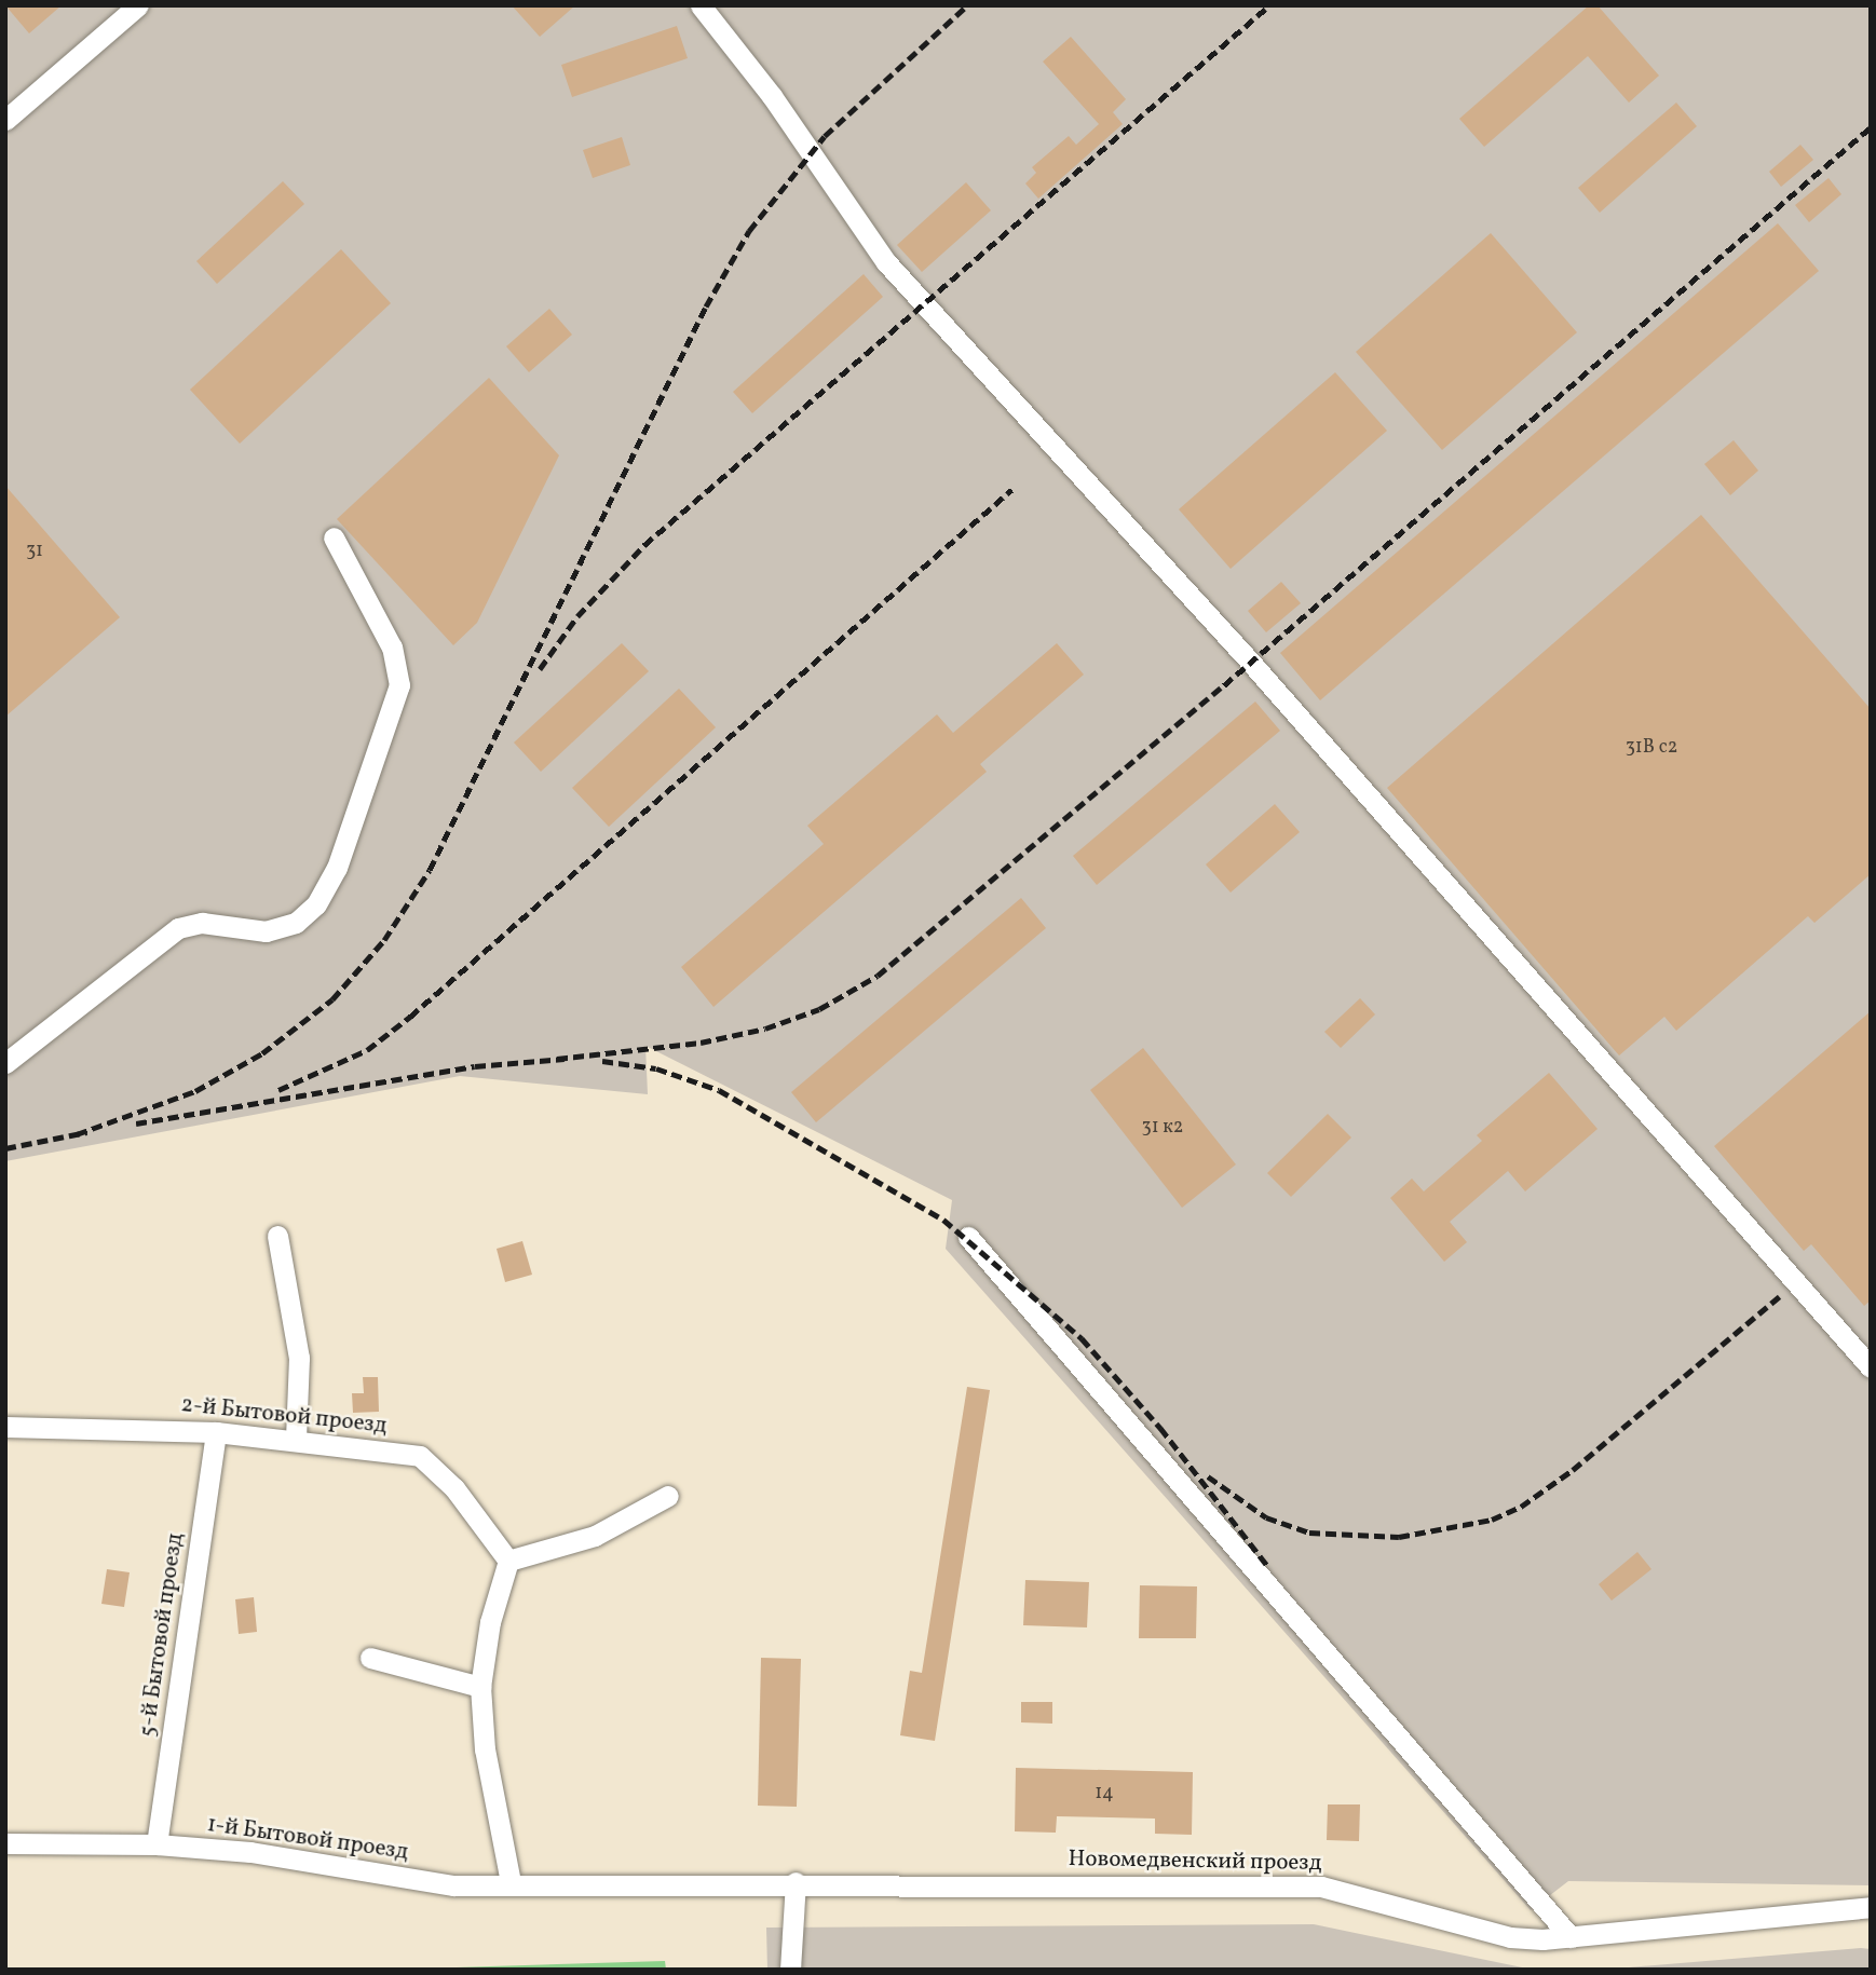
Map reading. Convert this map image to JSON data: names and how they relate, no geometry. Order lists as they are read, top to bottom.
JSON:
{
  "streets": {
    "street": [
      "2-й Бытовой проезд",
      "5-й Бытовой проезд",
      "1-й Бытовой проезд",
      "Новомедвенский проезд"
    ]
  },
  "crossings": [
    ["2-й Бытовой проезд", "5-й Бытовой проезд"],
    ["5-й Бытовой проезд", "1-й Бытовой проезд"],
    ["1-й Бытовой проезд", "Новомедвенский проезд"]
  ],
  "house_numbers": [
    "31",
    "31В с2",
    "31 к2",
    "14"
  ]
}
